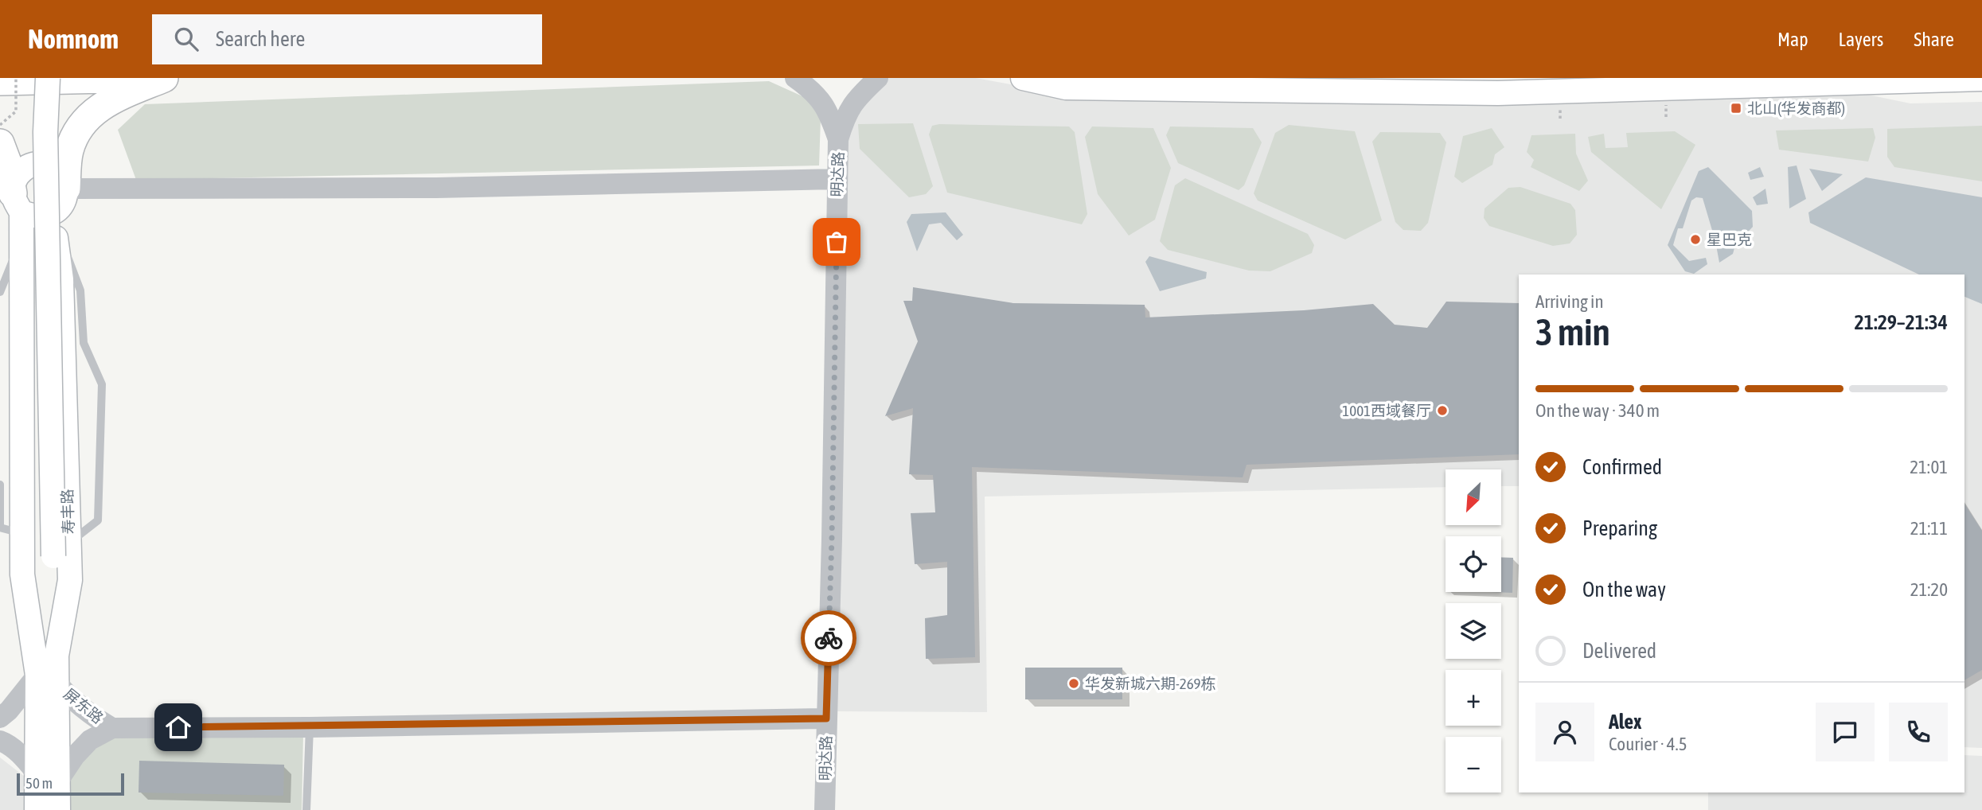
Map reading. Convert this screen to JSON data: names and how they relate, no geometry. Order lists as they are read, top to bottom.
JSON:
{
  "streets": {
    "main road": ["寿丰路"],
    "street": ["明达路", "屏东路"]
  },
  "crossings": [
    ["明达路", "屏东路"]
  ],
  "places": {
    "transit": ["北山(华发商都)"],
    "other": ["星巴克", "1001西域餐厅", "华发新城六期-269栋"]
  },
  "scale_bar": "50 m",
  "north": "bottom left",
  "page": {
    "header": "Nomnom",
    "search": "Search here",
    "nav": ["Map", "Layers", "Share"],
    "heading": ["3 min", "Arriving in", "21:29–21:34"],
    "panel": ["Alex", "Courier · 4.5"],
    "bar": "On the way · 340 m",
    "list": [
      ["Confirmed", "21:01"],
      ["Preparing", "21:11"],
      ["On the way", "21:20"],
      "Delivered"
    ],
    "map_buttons": ["+", "−"],
    "scale": "50 m"
  }
}
